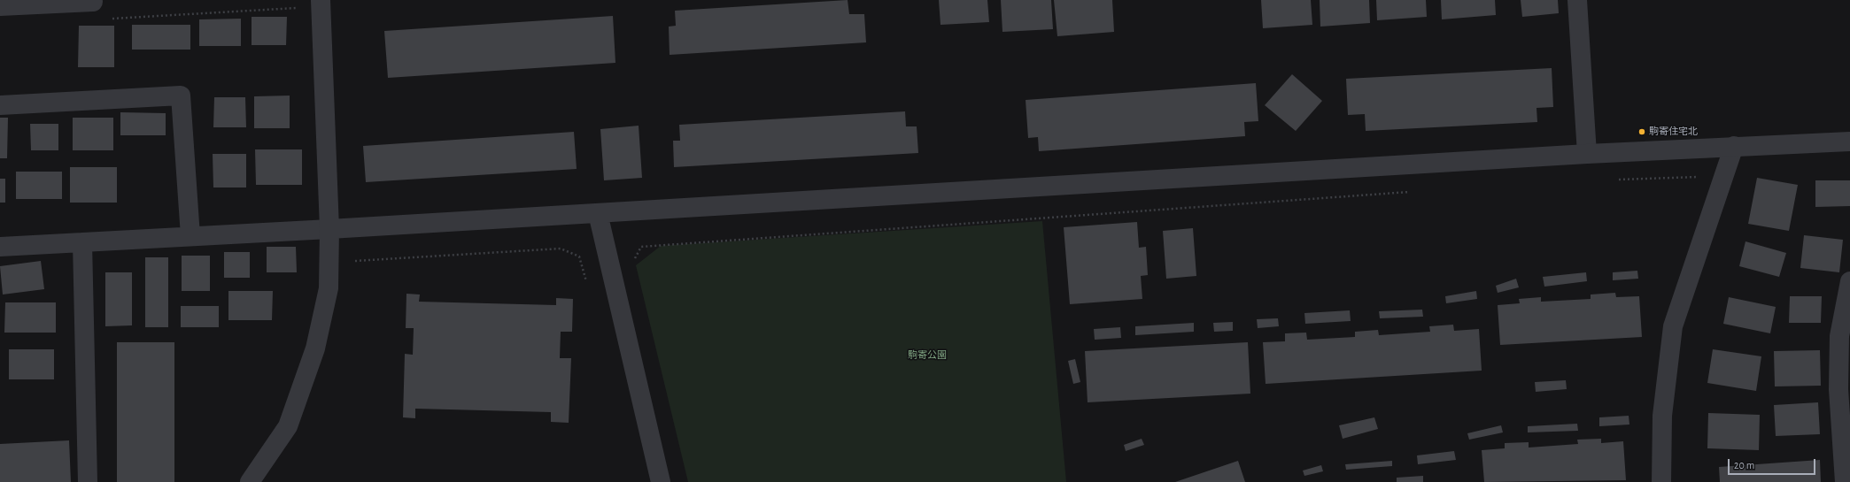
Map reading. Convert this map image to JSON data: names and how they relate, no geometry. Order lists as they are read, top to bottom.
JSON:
{
  "parks": ["駒寄公園"],
  "places": ["駒寄住宅北"],
  "scale_bar": "20 m"
}
